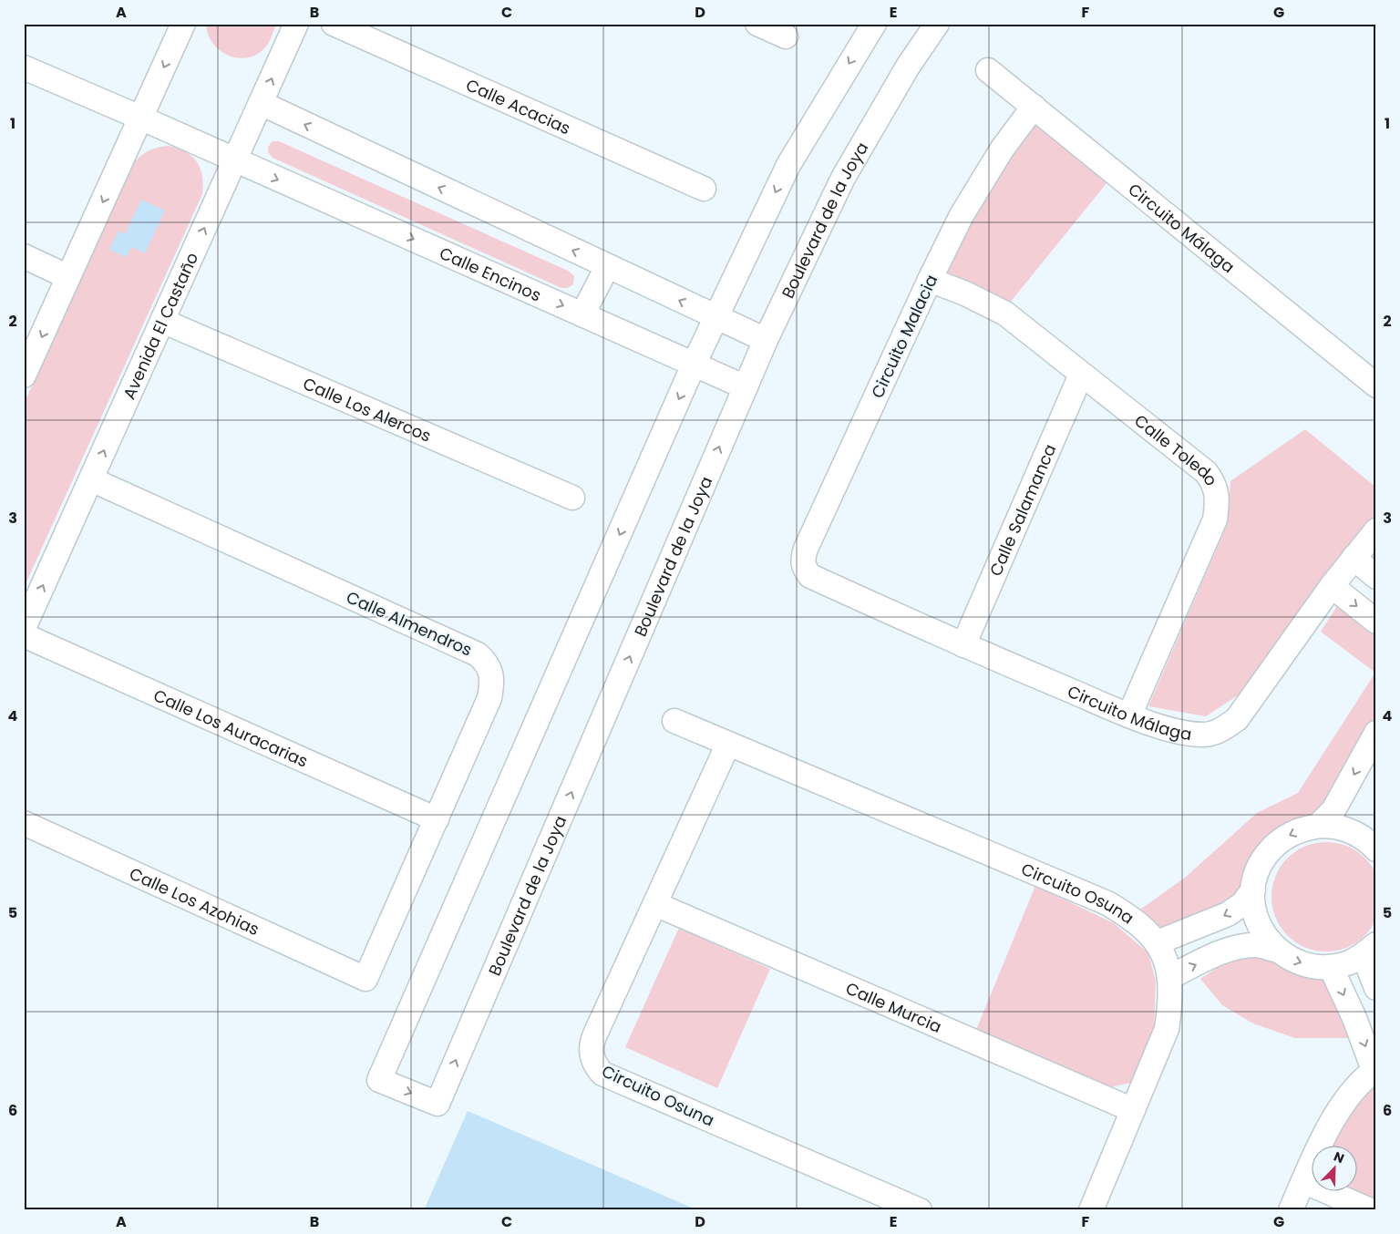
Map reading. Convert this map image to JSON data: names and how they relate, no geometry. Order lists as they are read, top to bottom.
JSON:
{
  "streets": {
    "street": [
      "Calle Acacias",
      "Boulevard de la Joya",
      "Circuito Málaga",
      "Calle Encinos",
      "Avenida El Castaño",
      "Circuito Malacia",
      "Calle Los Alercos",
      "Calle Toledo",
      "Calle Salamanca",
      "Calle Almendros",
      "Calle Los Auracarias",
      "Circuito Osuna",
      "Calle Los Azohias",
      "Calle Murcia"
    ]
  },
  "crossings": [
    ["Boulevard de la Joya", "Calle Encinos"],
    ["Circuito Málaga", "Circuito Malacia"],
    ["Circuito Málaga", "Calle Toledo"],
    ["Circuito Málaga", "Calle Salamanca"],
    ["Calle Encinos", "Avenida El Castaño"],
    ["Avenida El Castaño", "Calle Los Alercos"],
    ["Avenida El Castaño", "Calle Almendros"],
    ["Circuito Malacia", "Calle Toledo"],
    ["Calle Toledo", "Calle Salamanca"],
    ["Calle Almendros", "Calle Los Auracarias"],
    ["Calle Almendros", "Calle Los Azohias"],
    ["Circuito Osuna", "Calle Murcia"]
  ],
  "north": "top right",
  "grid": {
    "columns": [
      "A",
      "B",
      "C",
      "D",
      "E",
      "F",
      "G"
    ],
    "rows": [
      "1",
      "2",
      "3",
      "4",
      "5",
      "6"
    ]
  }
}
